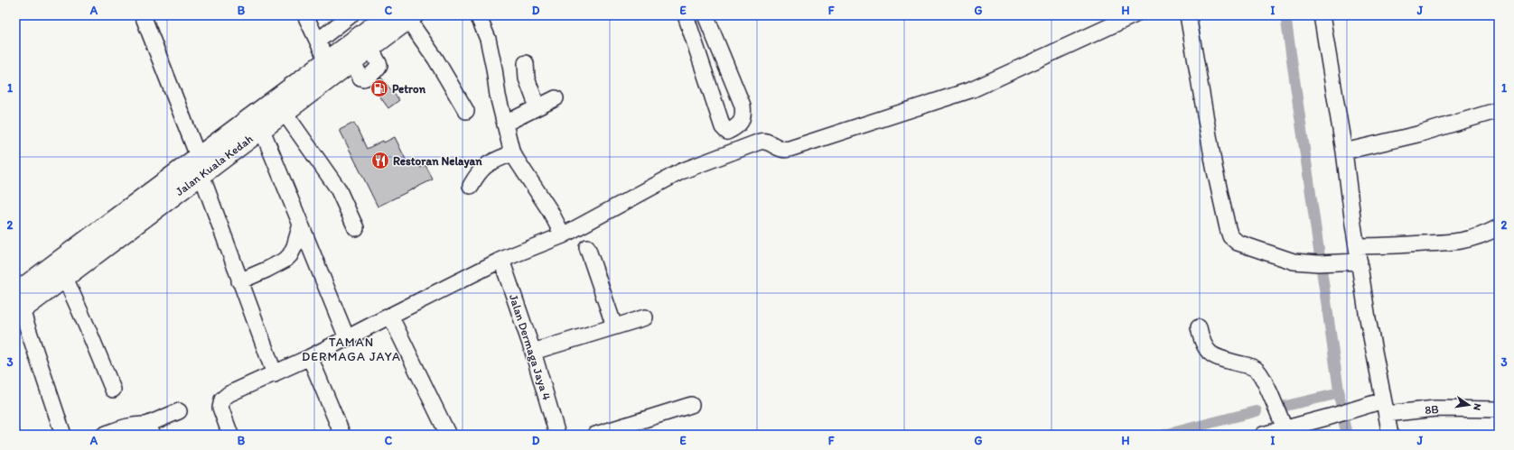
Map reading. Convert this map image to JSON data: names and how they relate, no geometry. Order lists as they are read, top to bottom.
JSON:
{
  "streets": {
    "main road": ["Jalan Kuala Kedah"],
    "street": ["Jalan Dermaga Jaya 4", "8B"]
  },
  "districts": ["TAMAN DERMAGA JAYA"],
  "places": {
    "fuel station": ["Petron"],
    "restaurant": ["Restoran Nelayan"]
  },
  "north": "right",
  "grid": {
    "columns": [
      "A",
      "B",
      "C",
      "D",
      "E",
      "F",
      "G",
      "H",
      "I",
      "J"
    ],
    "rows": ["1", "2", "3"]
  }
}
